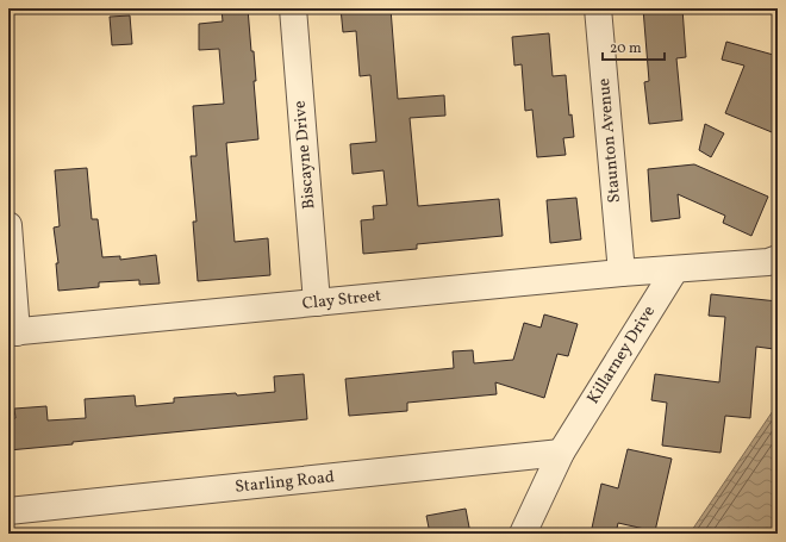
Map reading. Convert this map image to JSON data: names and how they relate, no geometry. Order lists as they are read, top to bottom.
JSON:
{
  "streets": {
    "street": [
      "Staunton Avenue",
      "Biscayne Drive",
      "Clay Street",
      "Killarney Drive",
      "Starling Road"
    ]
  },
  "crossings": [
    ["Staunton Avenue", "Clay Street"],
    ["Biscayne Drive", "Clay Street"],
    ["Clay Street", "Killarney Drive"],
    ["Killarney Drive", "Starling Road"]
  ],
  "scale_bar": "20 m"
}
